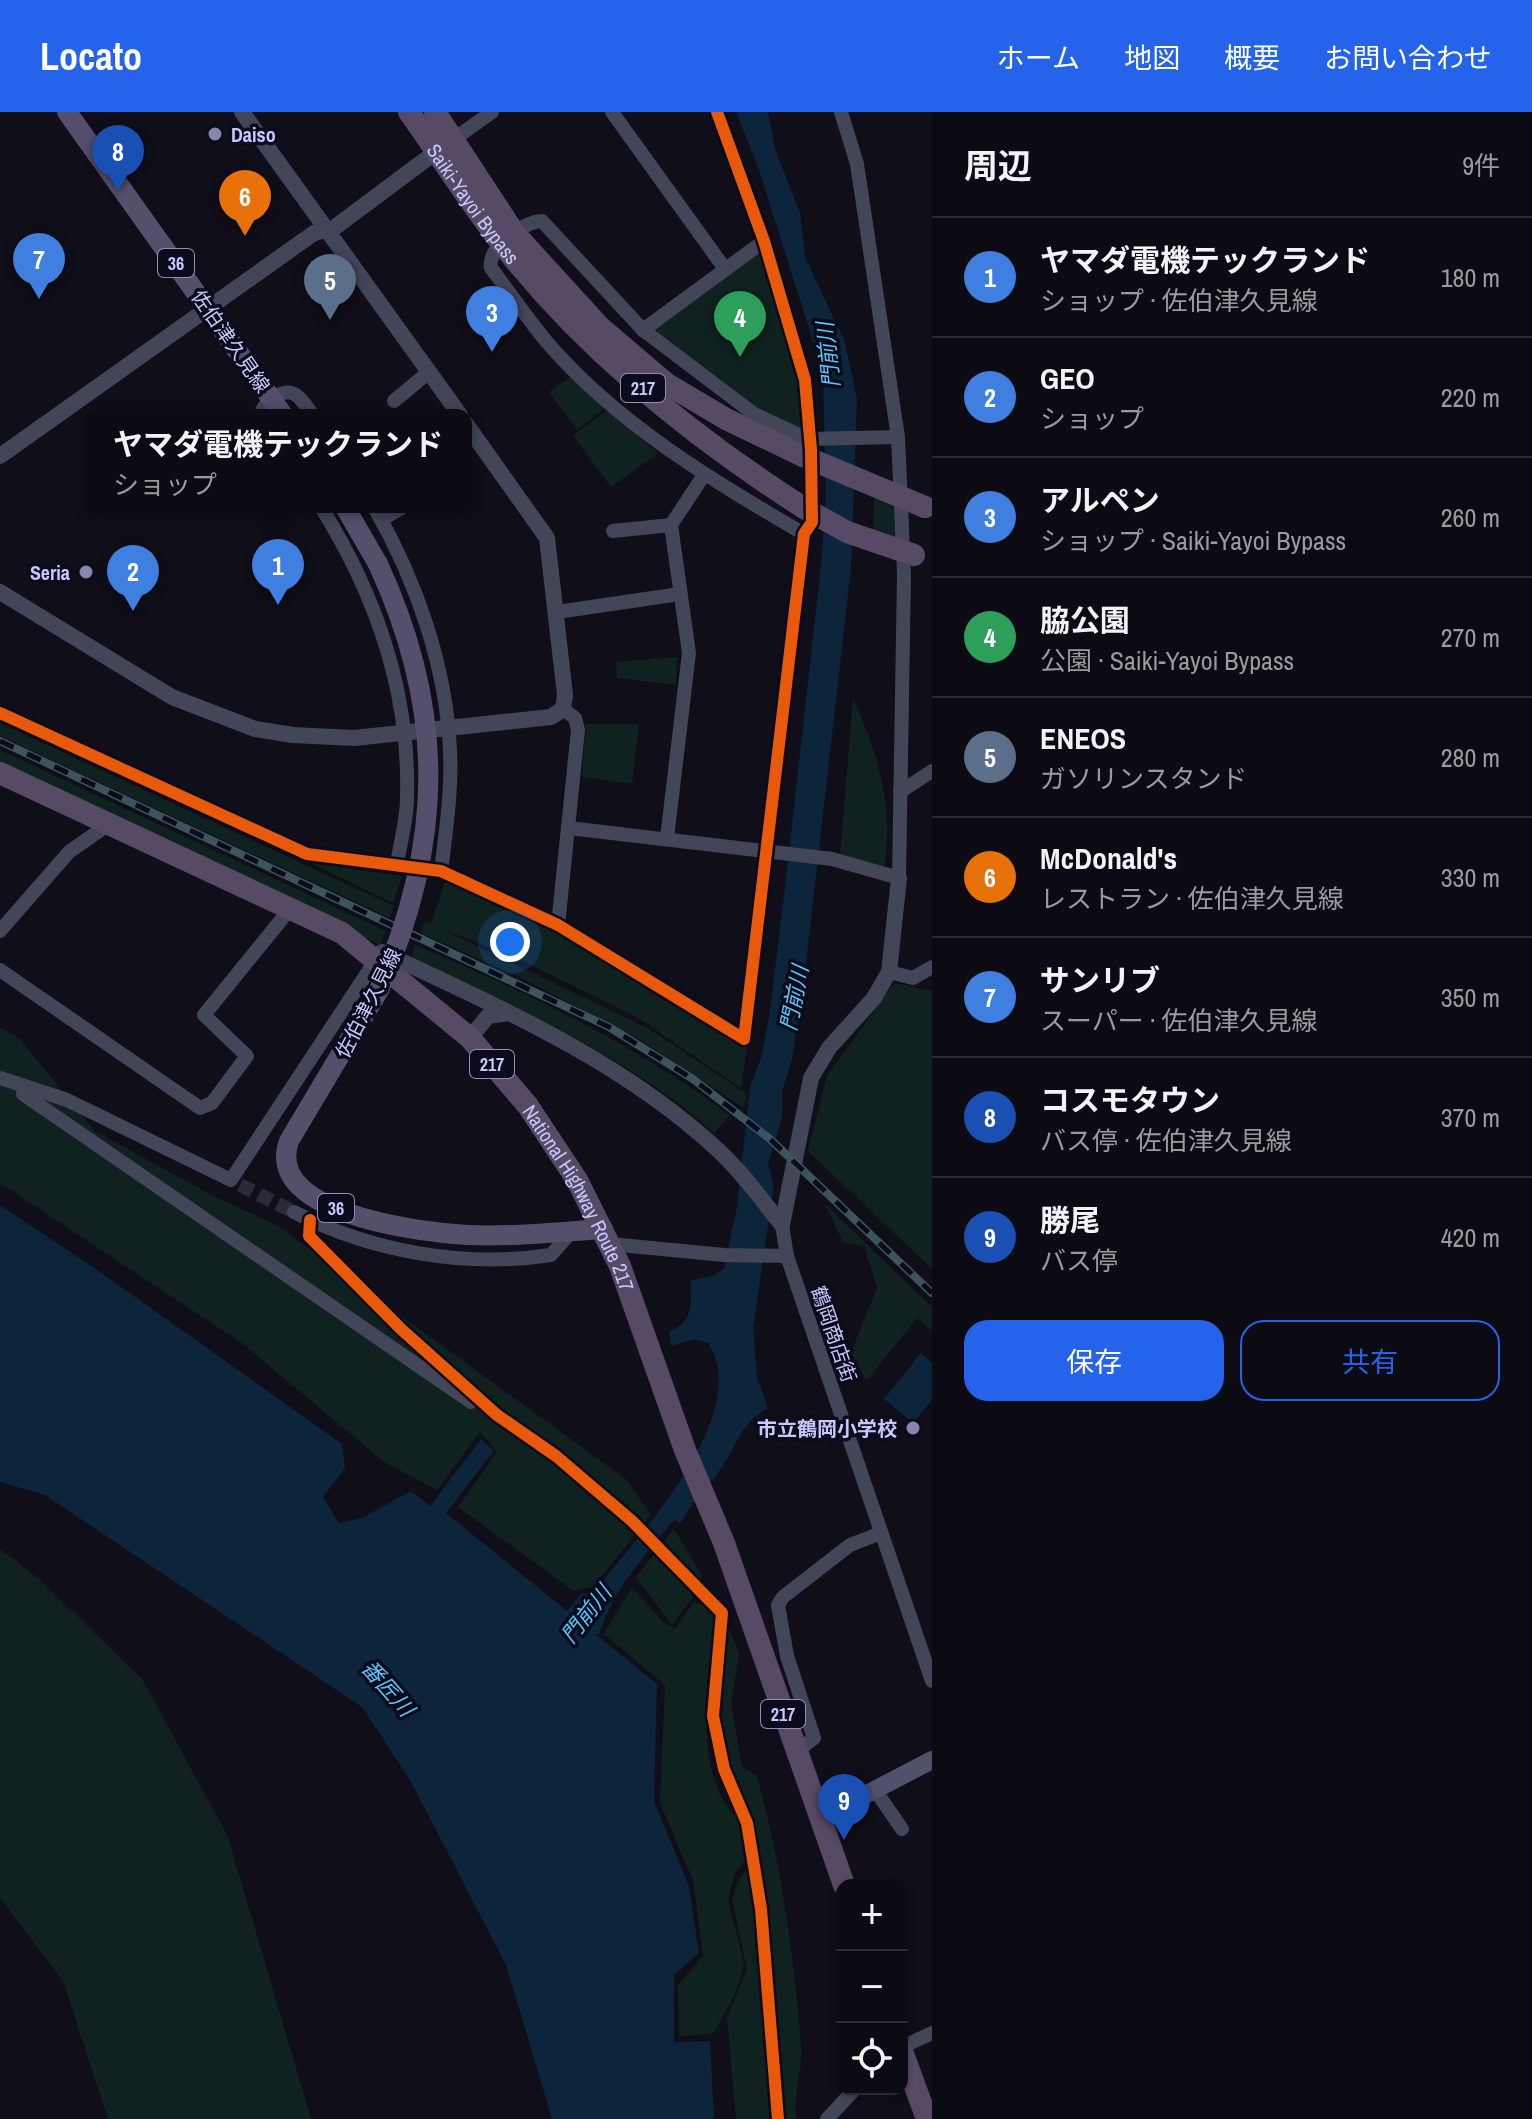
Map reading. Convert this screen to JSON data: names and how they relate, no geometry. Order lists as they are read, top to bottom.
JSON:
{
  "streets": {
    "highway": ["Saiki-Yayoi Bypass", "217", "National Highway Route 217"],
    "main road": ["36", "佐伯津久見線"],
    "street": ["鶴岡商店街"]
  },
  "crossings": [
    ["佐伯津久見線", "National Highway Route 217"]
  ],
  "water": ["門前川", "番匠川"],
  "places": ["Daiso", "Seria", "市立鶴岡小学校"],
  "page": {
    "header": "Locato",
    "nav": [
      "ホーム",
      "地図",
      "概要",
      "お問い合わせ"
    ],
    "heading": ["周辺", "9件"],
    "pins": [
      "8",
      "6",
      "7",
      "5",
      "3",
      "4",
      "1",
      "2",
      "9"
    ],
    "list": [
      {
        "mark": "1",
        "name": "ヤマダ電機テックランド",
        "note": "ショップ · 佐伯津久見線",
        "value": "180 m"
      },
      {
        "mark": "2",
        "name": "GEO",
        "note": "ショップ",
        "value": "220 m"
      },
      {
        "mark": "3",
        "name": "アルペン",
        "note": "ショップ · Saiki-Yayoi Bypass",
        "value": "260 m"
      },
      {
        "mark": "4",
        "name": "脇公園",
        "note": "公園 · Saiki-Yayoi Bypass",
        "value": "270 m"
      },
      {
        "mark": "5",
        "name": "ENEOS",
        "note": "ガソリンスタンド",
        "value": "280 m"
      },
      {
        "mark": "6",
        "name": "McDonald's",
        "note": "レストラン · 佐伯津久見線",
        "value": "330 m"
      },
      {
        "mark": "7",
        "name": "サンリブ",
        "note": "スーパー · 佐伯津久見線",
        "value": "350 m"
      },
      {
        "mark": "8",
        "name": "コスモタウン",
        "note": "バス停 · 佐伯津久見線",
        "value": "370 m"
      },
      {
        "mark": "9",
        "name": "勝尾",
        "note": "バス停",
        "value": "420 m"
      }
    ],
    "popup": ["ヤマダ電機テックランド", "ショップ"],
    "buttons": ["保存", "共有"],
    "map_buttons": ["+", "−"]
  }
}
